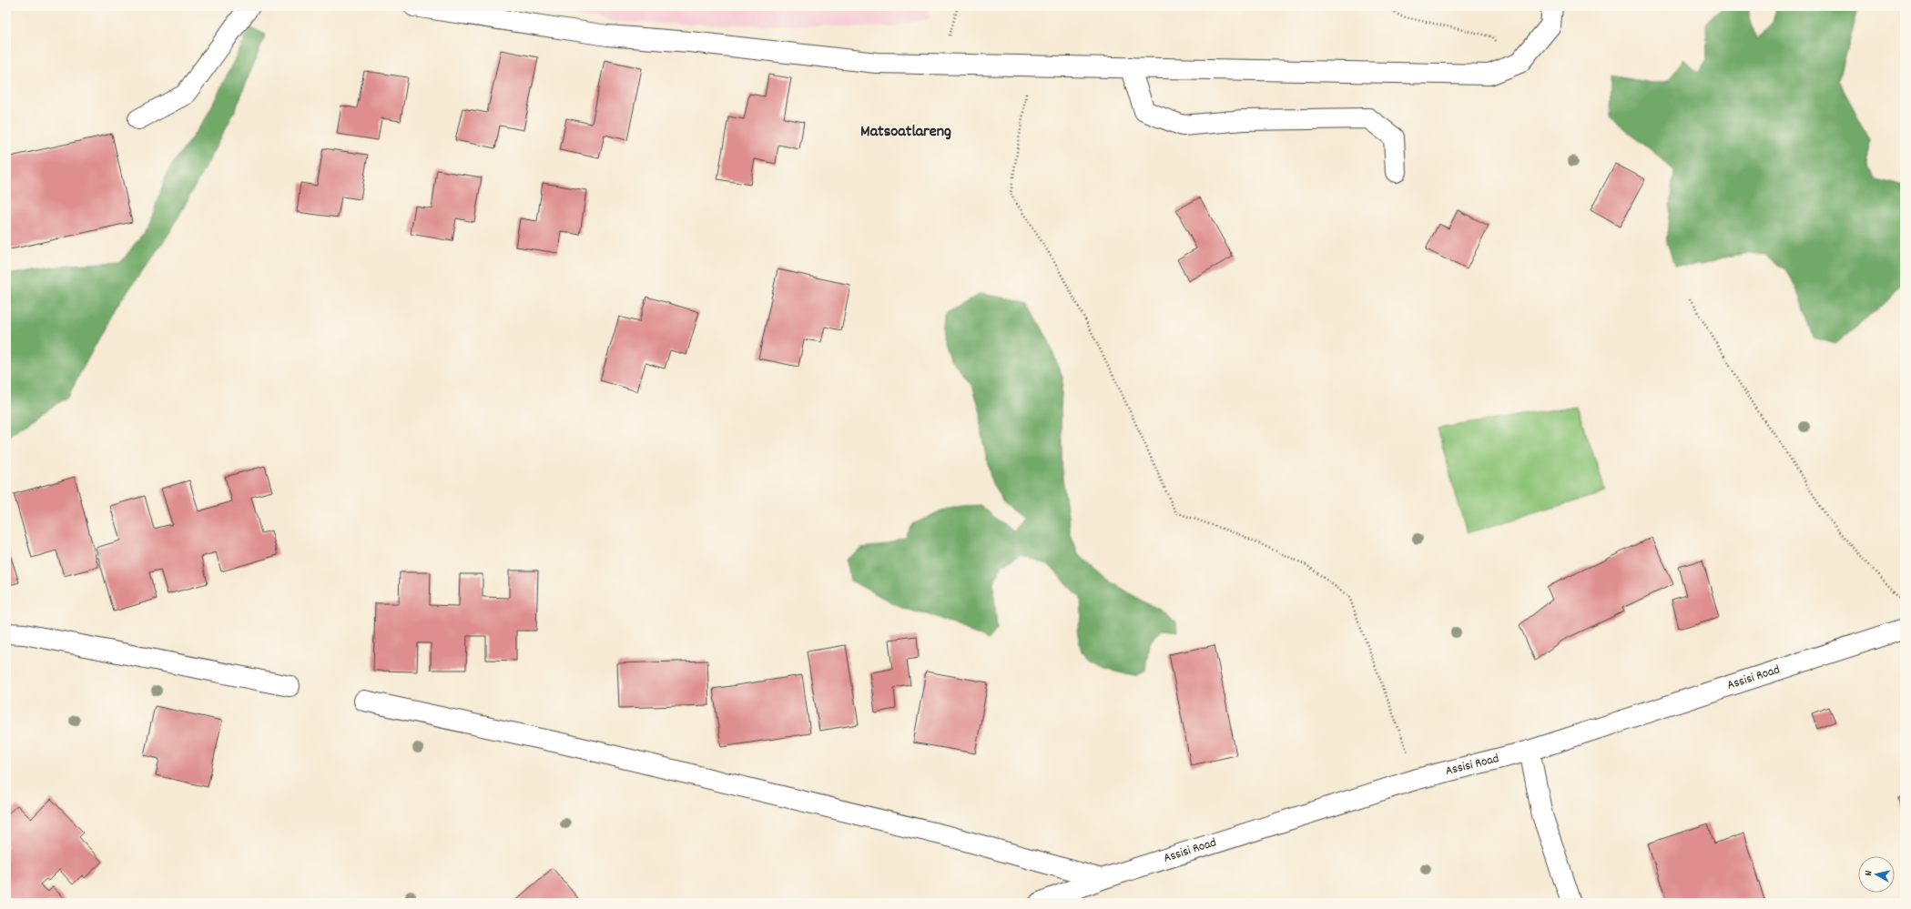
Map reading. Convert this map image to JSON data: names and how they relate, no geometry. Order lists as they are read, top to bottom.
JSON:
{
  "streets": {
    "street": ["Assisi Road"]
  },
  "districts": ["Matsoatlareng"],
  "north": "left"
}
